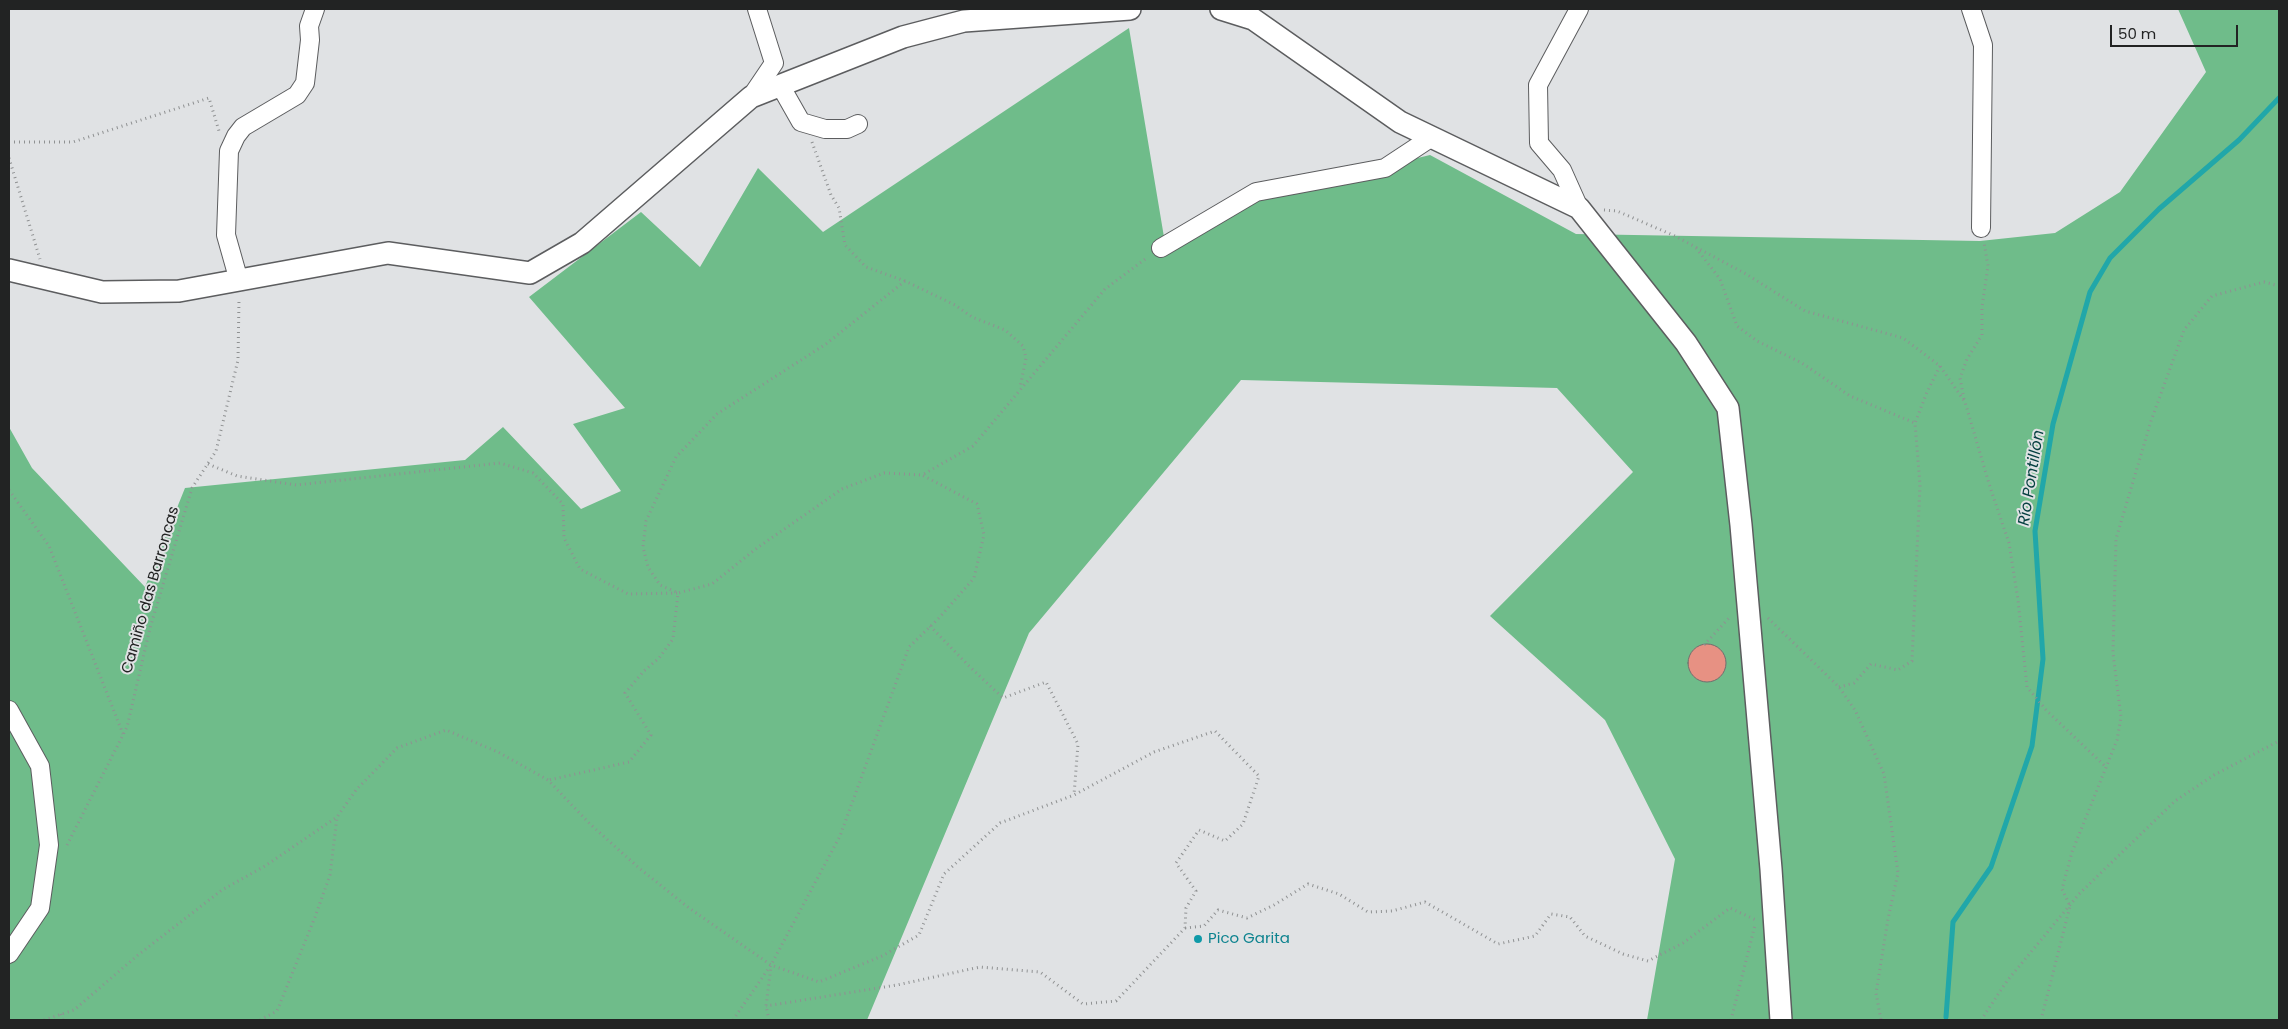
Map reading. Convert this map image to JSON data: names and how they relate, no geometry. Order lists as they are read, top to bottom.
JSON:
{
  "streets": {
    "path": ["Camiño das Barroncas"]
  },
  "water": ["Río Pontillón"],
  "places": ["Pico Garita"],
  "scale_bar": "50 m"
}
